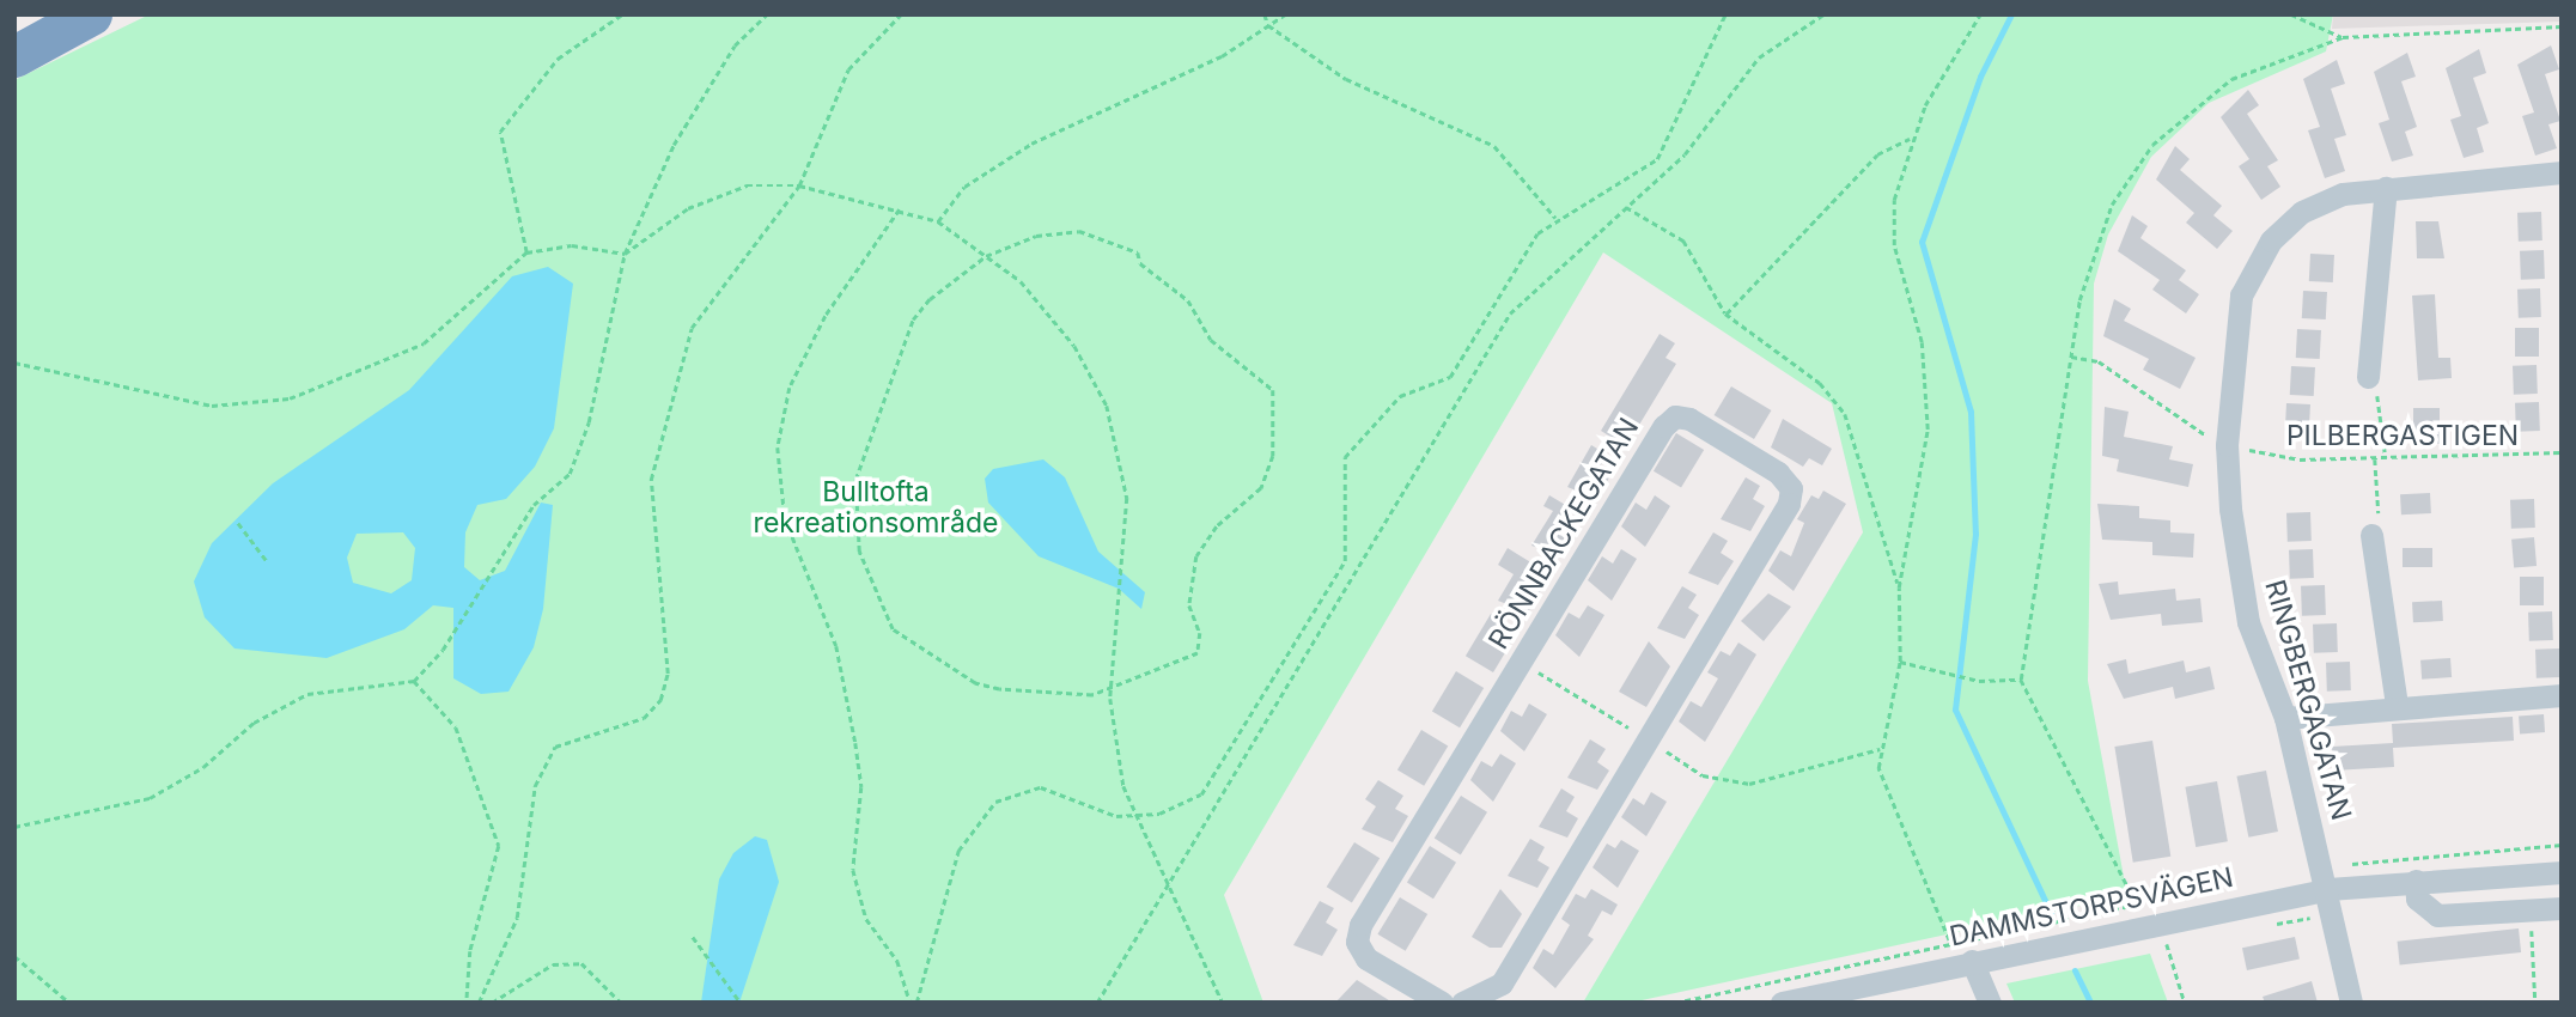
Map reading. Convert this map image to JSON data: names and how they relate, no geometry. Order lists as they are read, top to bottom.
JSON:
{
  "streets": {
    "street": ["RÖNNBACKEGATAN", "RINGBERGAGATAN", "DAMMSTORPSVÄGEN"],
    "path": ["PILBERGASTIGEN"]
  },
  "crossings": [
    ["PILBERGASTIGEN", "RINGBERGAGATAN"],
    ["RINGBERGAGATAN", "DAMMSTORPSVÄGEN"]
  ],
  "parks": ["Bulltofta rekreationsområde"]
}
